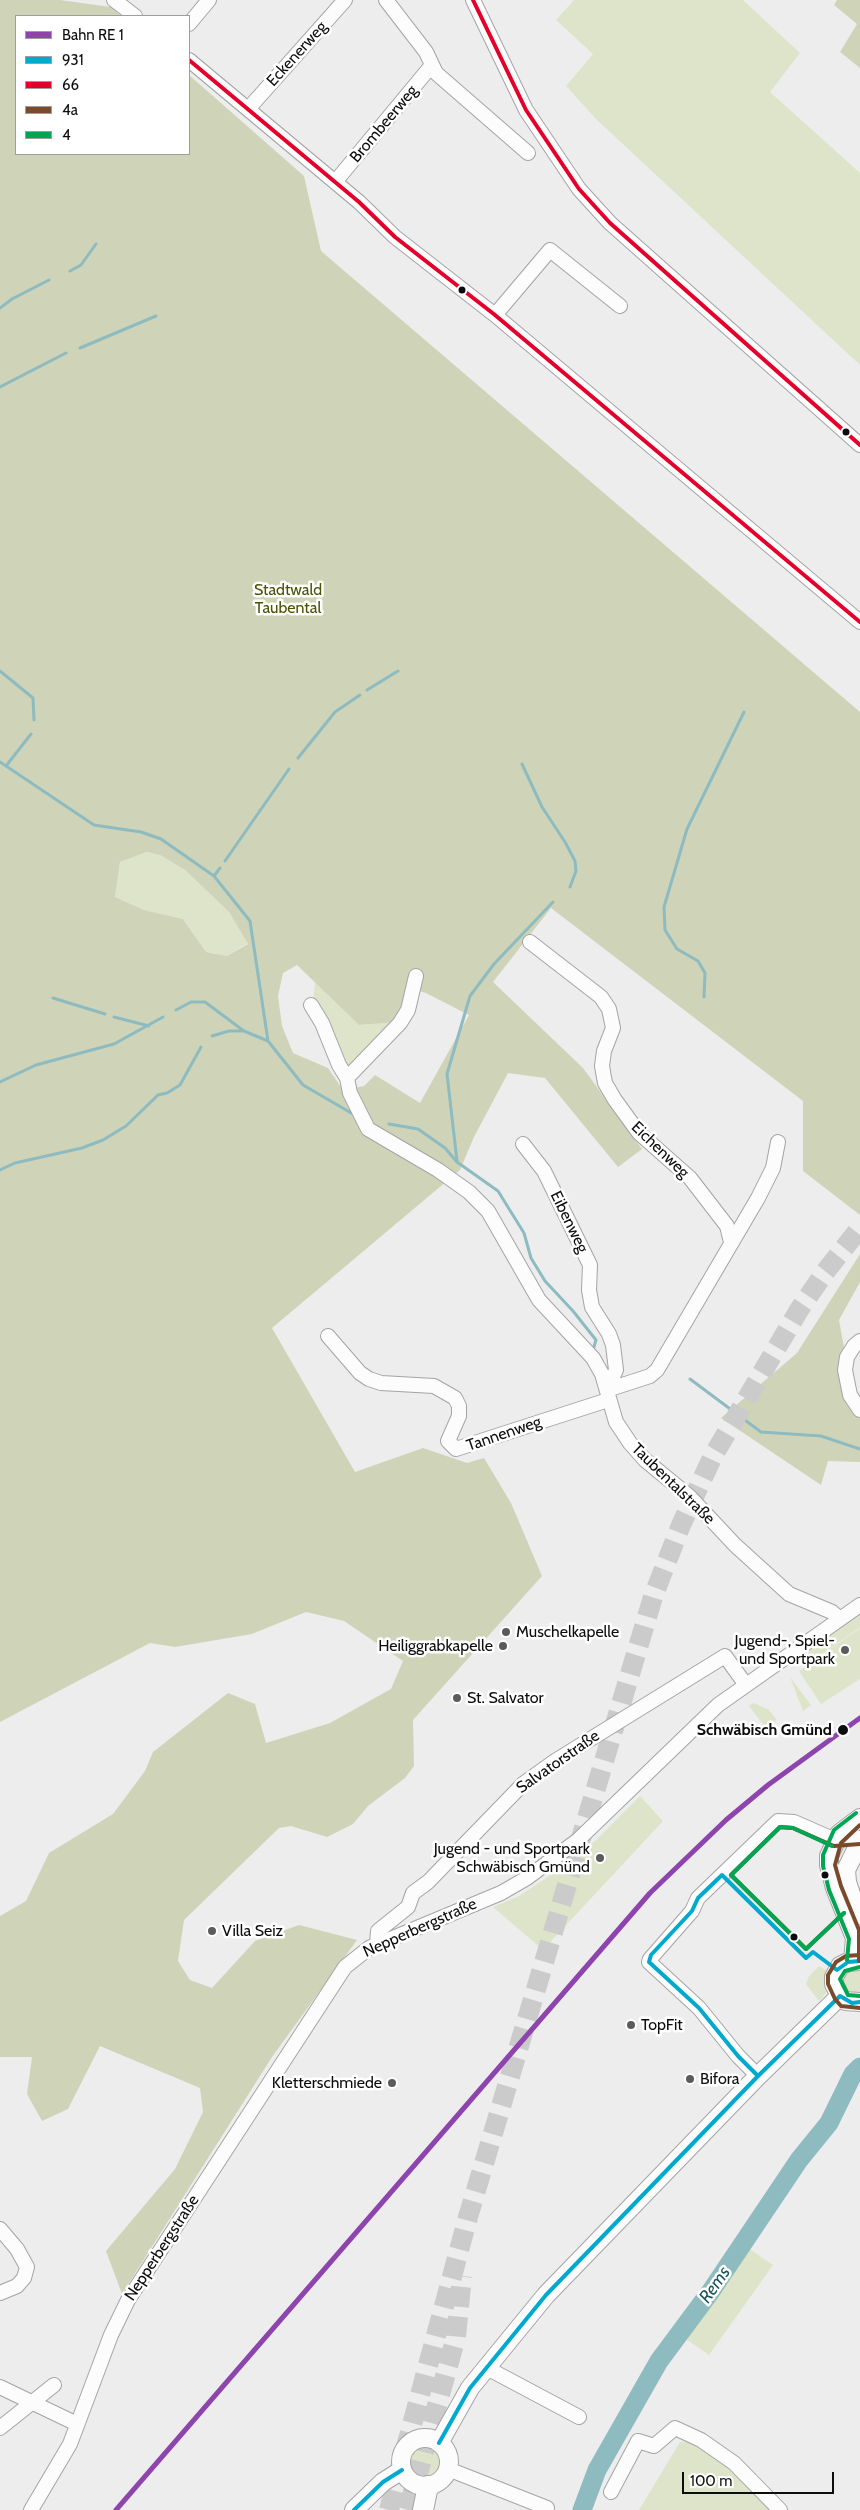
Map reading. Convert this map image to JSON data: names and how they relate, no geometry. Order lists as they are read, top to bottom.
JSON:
{
  "streets": {
    "street": [
      "Eckenerweg",
      "Brombeerweg",
      "Eichenweg",
      "Eibenweg",
      "Tannenweg",
      "Taubentalstraße",
      "Salvatorstraße",
      "Nepperbergstraße"
    ]
  },
  "crossings": [
    ["Eibenweg", "Tannenweg"],
    ["Eibenweg", "Taubentalstraße"],
    ["Tannenweg", "Taubentalstraße"],
    ["Taubentalstraße", "Nepperbergstraße"],
    ["Salvatorstraße", "Nepperbergstraße"]
  ],
  "water": ["Rems"],
  "parks": ["Stadtwald Taubental"],
  "places": [
    "Muschelkapelle",
    "Heiliggrabkapelle",
    "Jugend-, Spiel- und Sportpark",
    "St. Salvator",
    "Schwäbisch Gmünd",
    "Jugend - und Sportpark Schwäbisch Gmünd",
    "Villa Seiz",
    "TopFit",
    "Bifora",
    "Kletterschmiede"
  ],
  "lines": [
    "transit line 66",
    "transit line 4",
    "transit line 4a",
    "transit line 931"
  ],
  "legend": [
    "Bahn RE 1",
    "931",
    "66",
    "4a",
    "4"
  ],
  "scale_bar": "100 m"
}
